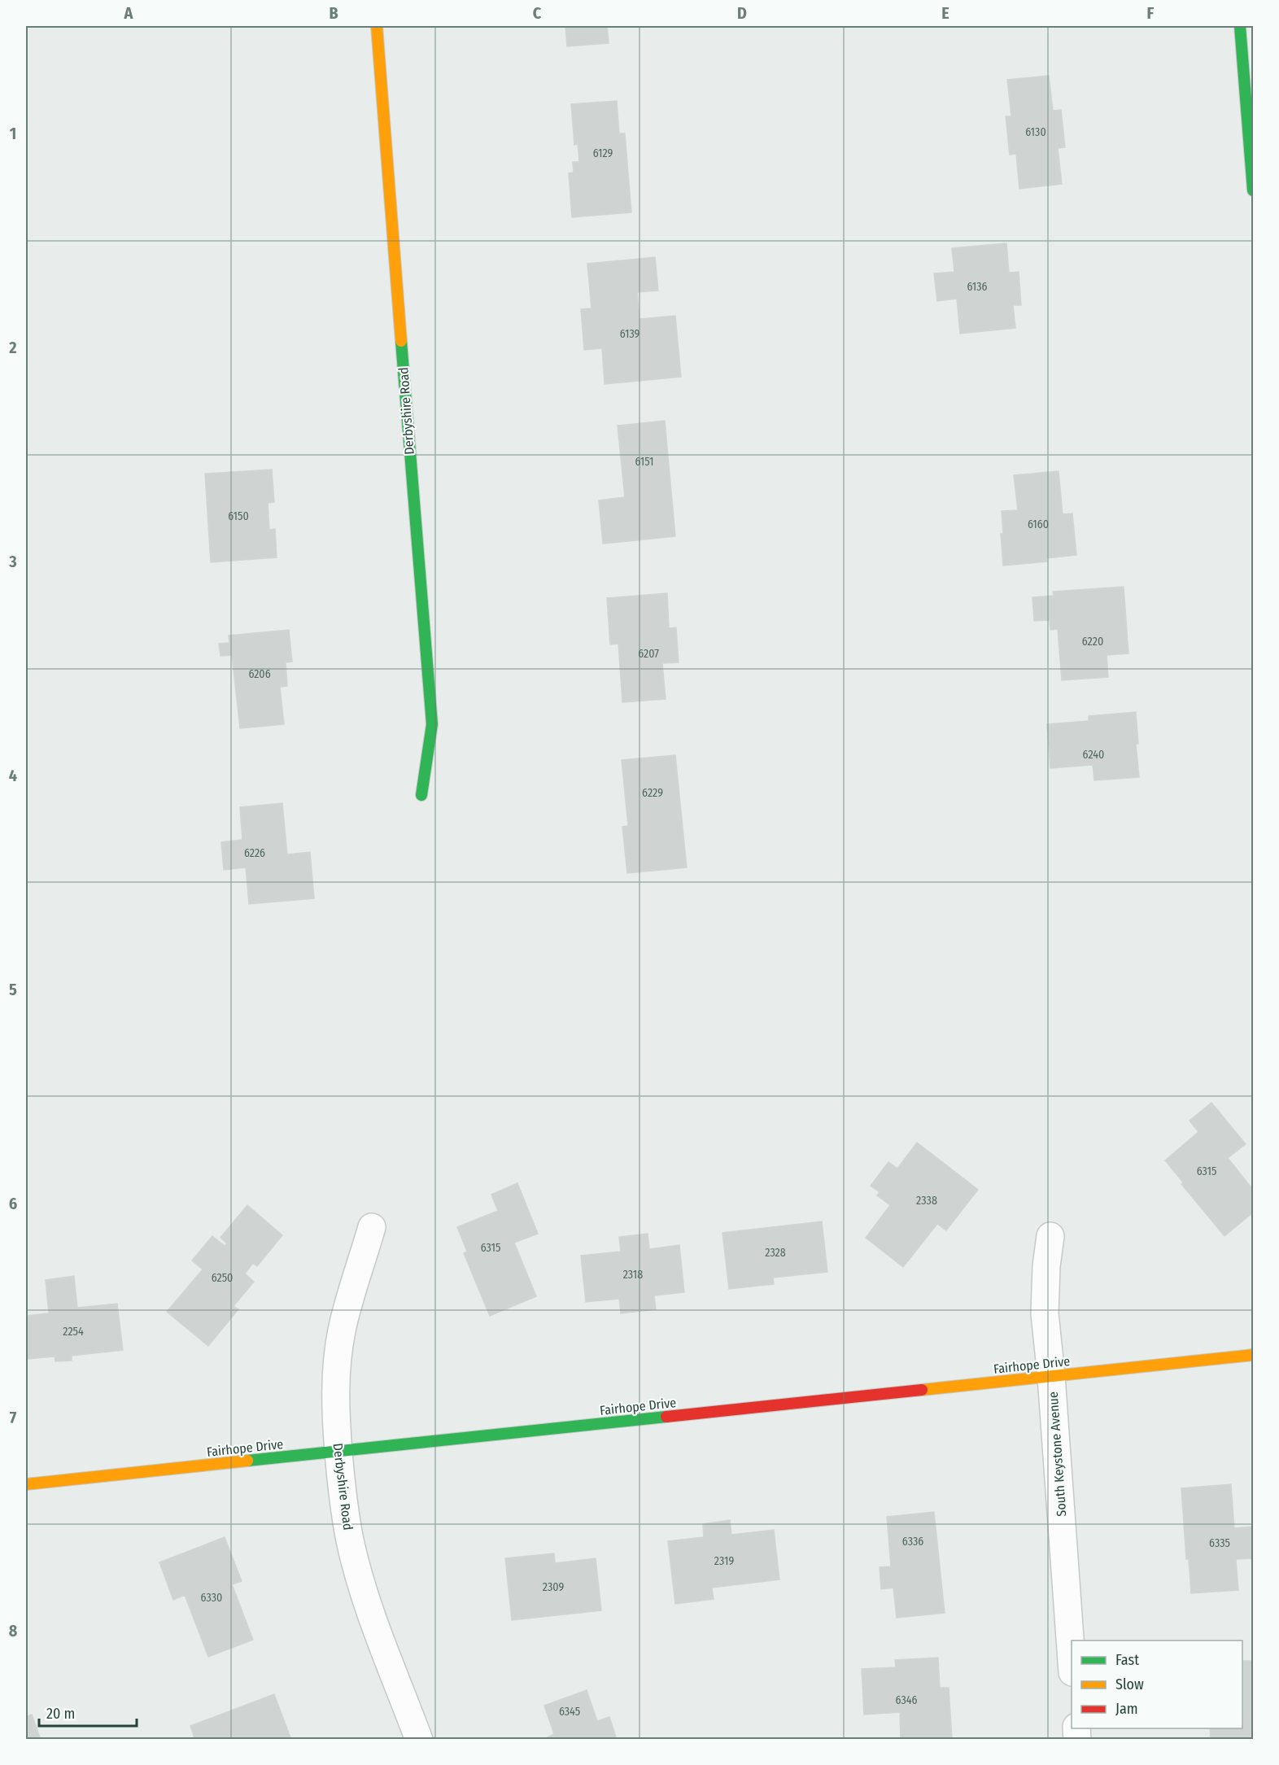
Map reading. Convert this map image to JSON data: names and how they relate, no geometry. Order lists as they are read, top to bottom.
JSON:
{
  "streets": {
    "street": ["Derbyshire Road", "Fairhope Drive", "South Keystone Avenue"]
  },
  "crossings": [
    ["Derbyshire Road", "Fairhope Drive"],
    ["Fairhope Drive", "South Keystone Avenue"]
  ],
  "house_numbers": [
    "6130",
    "6129",
    "6136",
    "6139",
    "6151",
    "6150",
    "6160",
    "6220",
    "6207",
    "6206",
    "6240",
    "6229",
    "6226",
    "6315",
    "2338",
    "6315",
    "2328",
    "2318",
    "6250",
    "2254",
    "6336",
    "6335",
    "2319",
    "2309",
    "6330",
    "6346",
    "6345"
  ],
  "legend": ["Fast", "Slow", "Jam"],
  "scale_bar": "20 m",
  "grid": {
    "columns": [
      "A",
      "B",
      "C",
      "D",
      "E",
      "F"
    ],
    "rows": [
      "1",
      "2",
      "3",
      "4",
      "5",
      "6",
      "7",
      "8"
    ]
  }
}
